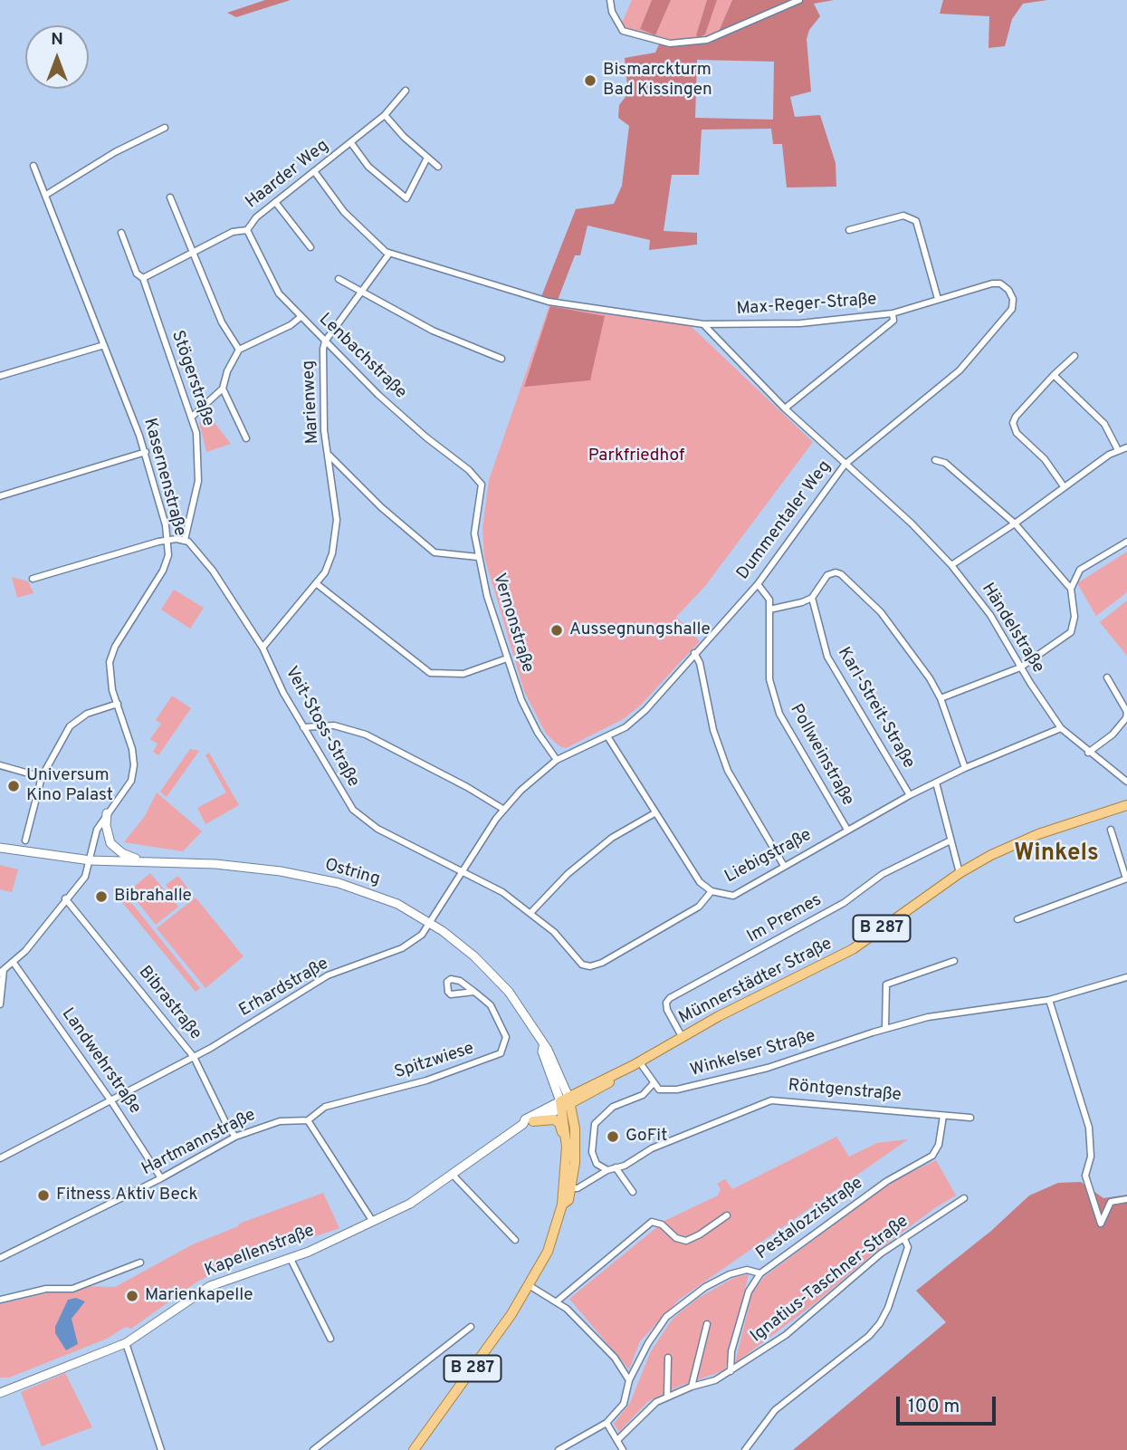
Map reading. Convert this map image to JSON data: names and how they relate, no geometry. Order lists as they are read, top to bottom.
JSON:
{
  "streets": {
    "main road": [
      "Ostring",
      "B 287",
      "Münnerstädter Straße",
      "Kapellenstraße"
    ],
    "street": [
      "Haarder Weg",
      "Max-Reger-Straße",
      "Lenbachstraße",
      "Stögerstraße",
      "Marienweg",
      "Kasernenstraße",
      "Dummentaler Weg",
      "Vernonstraße",
      "Händelstraße",
      "Karl-Streit-Straße",
      "Veit-Stoss-Straße",
      "Pollweinstraße",
      "Liebigstraße",
      "Im Premes",
      "Erhardstraße",
      "Bibrastraße",
      "Winkelser Straße",
      "Landwehrstraße",
      "Spitzwiese",
      "Röntgenstraße",
      "Hartmannstraße",
      "Pestalozzistraße",
      "Ignatius-Taschner-Straße"
    ]
  },
  "crossings": [
    ["Haarder Weg", "Lenbachstraße"],
    ["Haarder Weg", "Stögerstraße"],
    ["Max-Reger-Straße", "Marienweg"],
    ["Max-Reger-Straße", "Dummentaler Weg"],
    ["Max-Reger-Straße", "Händelstraße"],
    ["Lenbachstraße", "Marienweg"],
    ["Lenbachstraße", "Vernonstraße"],
    ["Kasernenstraße", "Ostring"],
    ["Kasernenstraße", "Bibrastraße"],
    ["Kasernenstraße", "Landwehrstraße"],
    ["Dummentaler Weg", "Vernonstraße"],
    ["Dummentaler Weg", "Händelstraße"],
    ["Dummentaler Weg", "Pollweinstraße"],
    ["Dummentaler Weg", "Erhardstraße"],
    ["Vernonstraße", "Erhardstraße"],
    ["Händelstraße", "Liebigstraße"],
    ["Karl-Streit-Straße", "Liebigstraße"],
    ["Veit-Stoss-Straße", "Liebigstraße"],
    ["Veit-Stoss-Straße", "Erhardstraße"],
    ["Pollweinstraße", "Liebigstraße"],
    ["Ostring", "Münnerstädter Straße"],
    ["Ostring", "Erhardstraße"],
    ["Ostring", "Röntgenstraße"],
    ["Ostring", "Kapellenstraße"],
    ["Im Premes", "Münnerstädter Straße"],
    ["Münnerstädter Straße", "Kapellenstraße"],
    ["Erhardstraße", "Bibrastraße"],
    ["Erhardstraße", "Landwehrstraße"],
    ["Bibrastraße", "Hartmannstraße"],
    ["Landwehrstraße", "Hartmannstraße"],
    ["Spitzwiese", "Hartmannstraße"],
    ["Röntgenstraße", "Pestalozzistraße"]
  ],
  "districts": ["Winkels"],
  "parks": ["Parkfriedhof"],
  "places": [
    "Bismarckturm Bad Kissingen",
    "Aussegnungshalle",
    "Universum Kino Palast",
    "Bibrahalle",
    "GoFit",
    "Fitness Aktiv Beck",
    "Marienkapelle"
  ],
  "scale_bar": "100 m",
  "north": "top"
}
